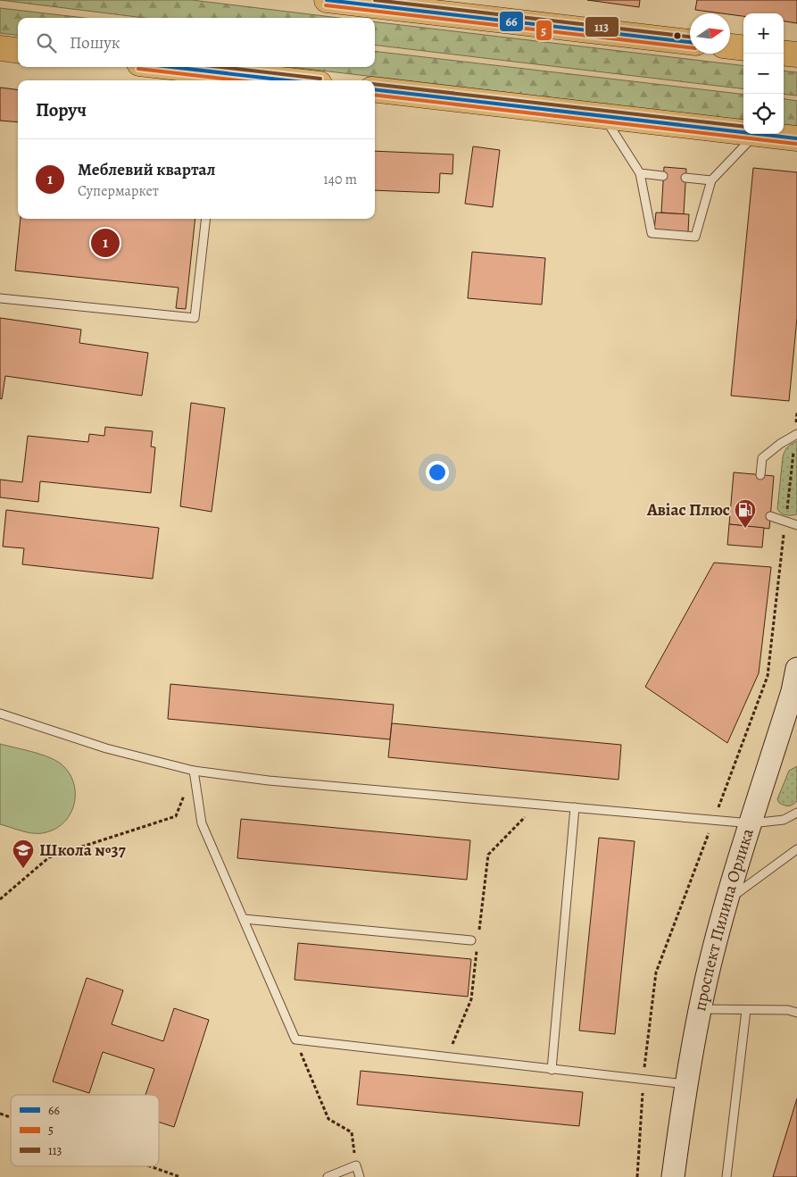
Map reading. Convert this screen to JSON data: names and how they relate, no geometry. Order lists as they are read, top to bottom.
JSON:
{
  "streets": {
    "main road": ["проспект Пилипа Орлика"]
  },
  "places": {
    "fuel station": ["Авіас Плюс"],
    "school or university": ["Школа №37"]
  },
  "lines": ["transit line 66", "transit line 113", "transit line 5"],
  "legend": ["66", "5", "113"],
  "north": "right",
  "page": {
    "map_buttons": ["+", "−"],
    "search": "Пошук",
    "heading": "Поруч",
    "list": [
      {
        "mark": "1",
        "name": "Меблевий квартал",
        "note": "Супермаркет",
        "value": "140 m"
      }
    ],
    "pins": "1"
  }
}
